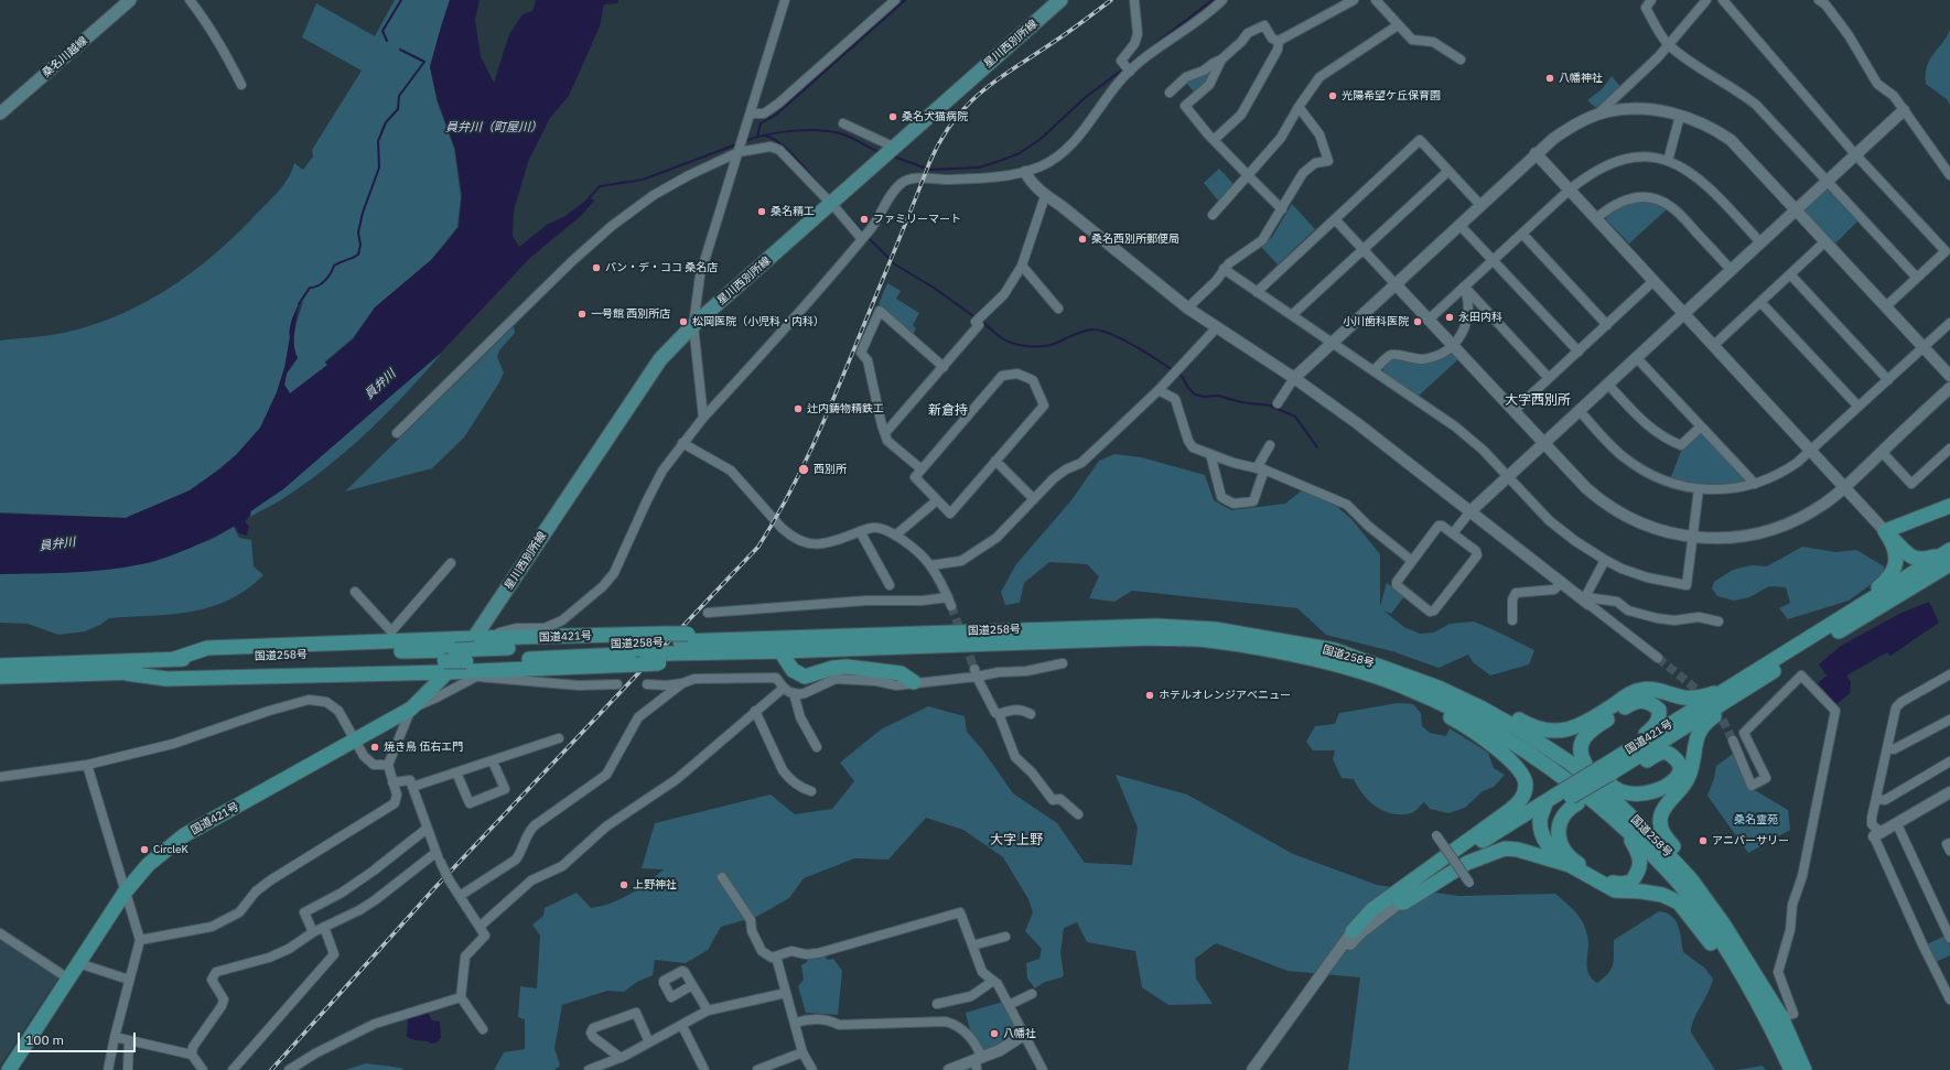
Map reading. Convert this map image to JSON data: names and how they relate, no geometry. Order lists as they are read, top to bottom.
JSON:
{
  "streets": {
    "highway": ["国道258号", "国道421号"],
    "main road": ["星川西別所線", "桑名川越線"]
  },
  "crossings": [
    ["星川西別所線", "国道258号"],
    ["星川西別所線", "国道421号"],
    ["国道258号", "国道421号"]
  ],
  "districts": ["大字西別所", "新倉持", "大字上野"],
  "water": ["員弁川（町屋川）", "員弁川"],
  "parks": ["桑名霊苑"],
  "places": [
    "八幡神社",
    "光陽希望ケ丘保育園",
    "桑名犬猫病院",
    "桑名精工",
    "ファミリーマート",
    "桑名西別所郵便局",
    "パン・デ・ココ 桑名店",
    "一号館 西別所店",
    "永田内科",
    "松岡医院（小児科・内科）",
    "小川歯科医院",
    "辻内鋳物精鉄工",
    "西別所",
    "ホテルオレンジアベニュー",
    "焼き鳥 伍右エ門",
    "アニバーサリー",
    "CircleK",
    "上野神社",
    "八幡社"
  ],
  "scale_bar": "100 m"
}
